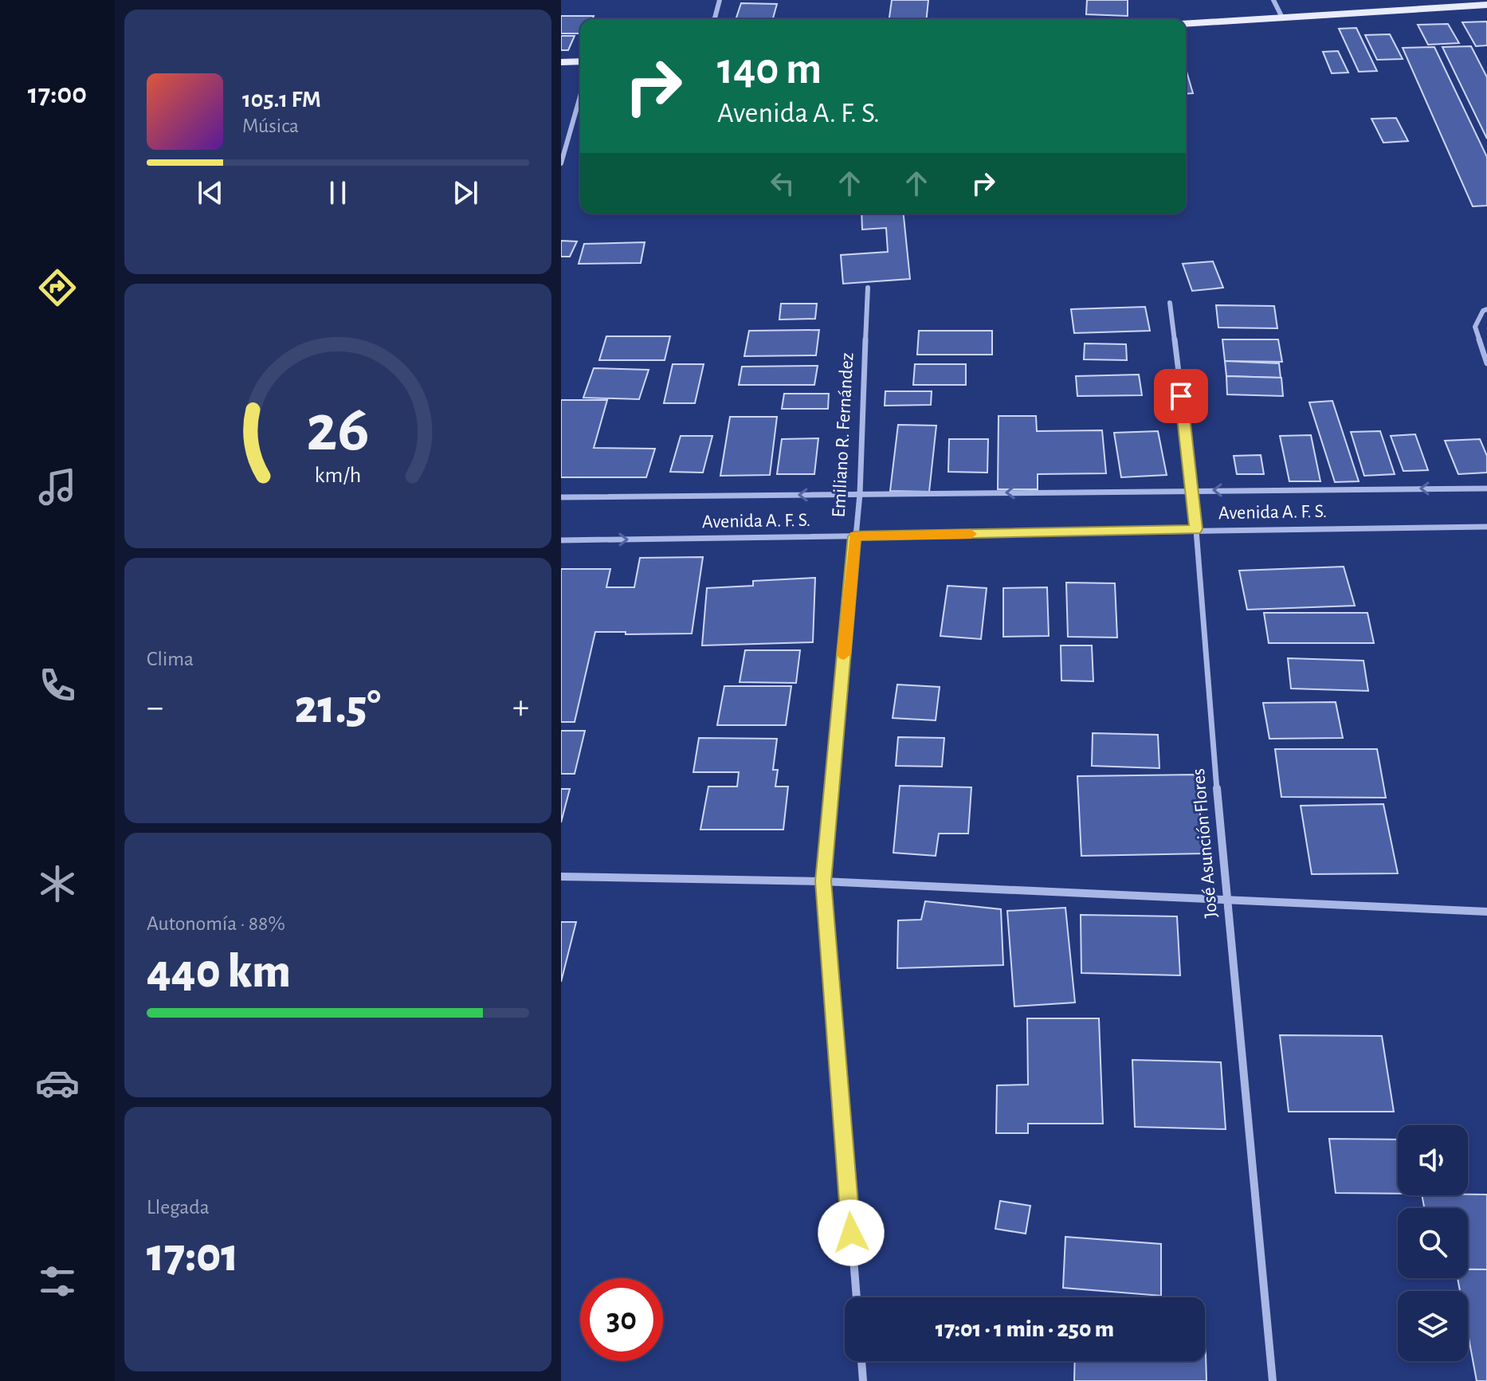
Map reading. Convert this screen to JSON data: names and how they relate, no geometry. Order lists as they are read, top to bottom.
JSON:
{
  "streets": {
    "street": ["Emiliano R. Fernández", "Avenida A. F. S.", "José Asunción Flores"]
  },
  "crossings": [
    ["Emiliano R. Fernández", "Avenida A. F. S."],
    ["Avenida A. F. S.", "José Asunción Flores"]
  ],
  "page": {
    "tabs": "17:00",
    "turn": ["140 m", "Avenida A. F. S."],
    "song": ["105.1 FM", "Música"],
    "tile": [
      "Clima",
      ["Autonomía · 88%", "440 km"],
      ["Llegada", "17:01"]
    ],
    "heat": ["−", "21.5°", "+"],
    "limit": "30",
    "trip": "17:01 · 1 min · 250 m",
    "gauge": ["26", "km/h"]
  }
}
